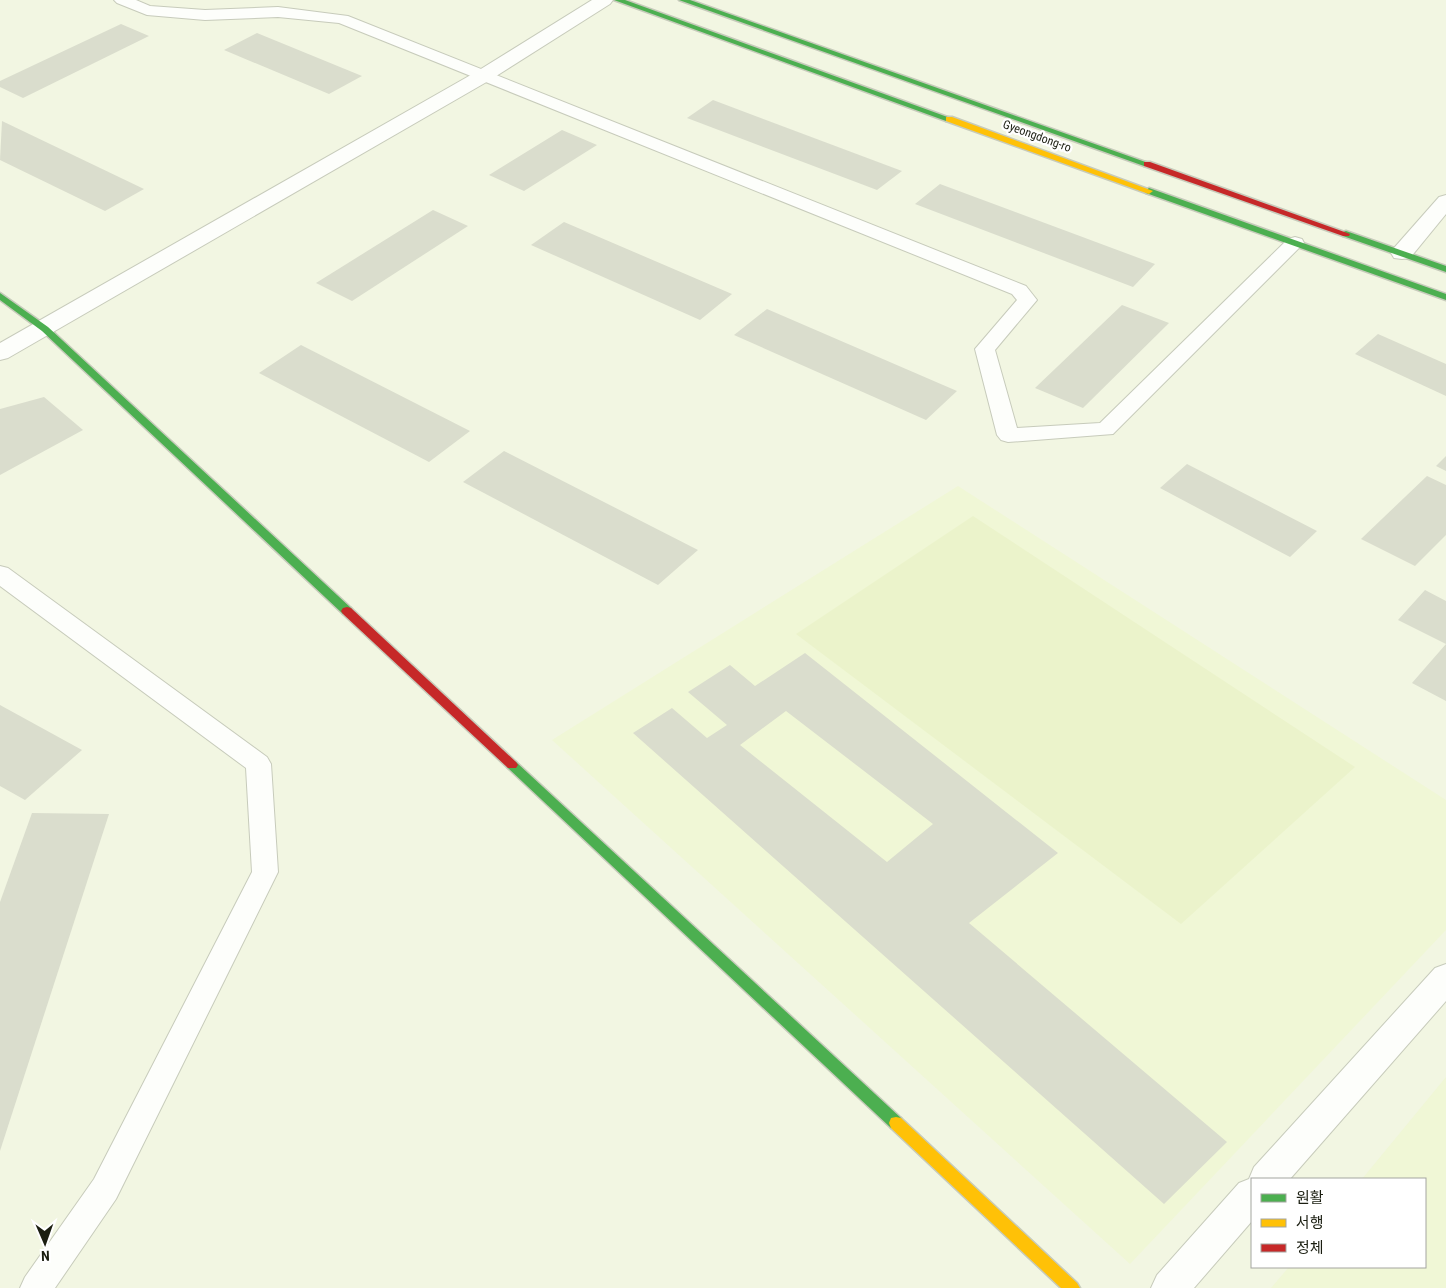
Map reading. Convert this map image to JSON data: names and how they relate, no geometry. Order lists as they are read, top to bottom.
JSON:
{
  "streets": {
    "street": ["Gyeongdong-ro"]
  },
  "legend": ["원활", "서행", "정체"],
  "north": "bottom"
}
